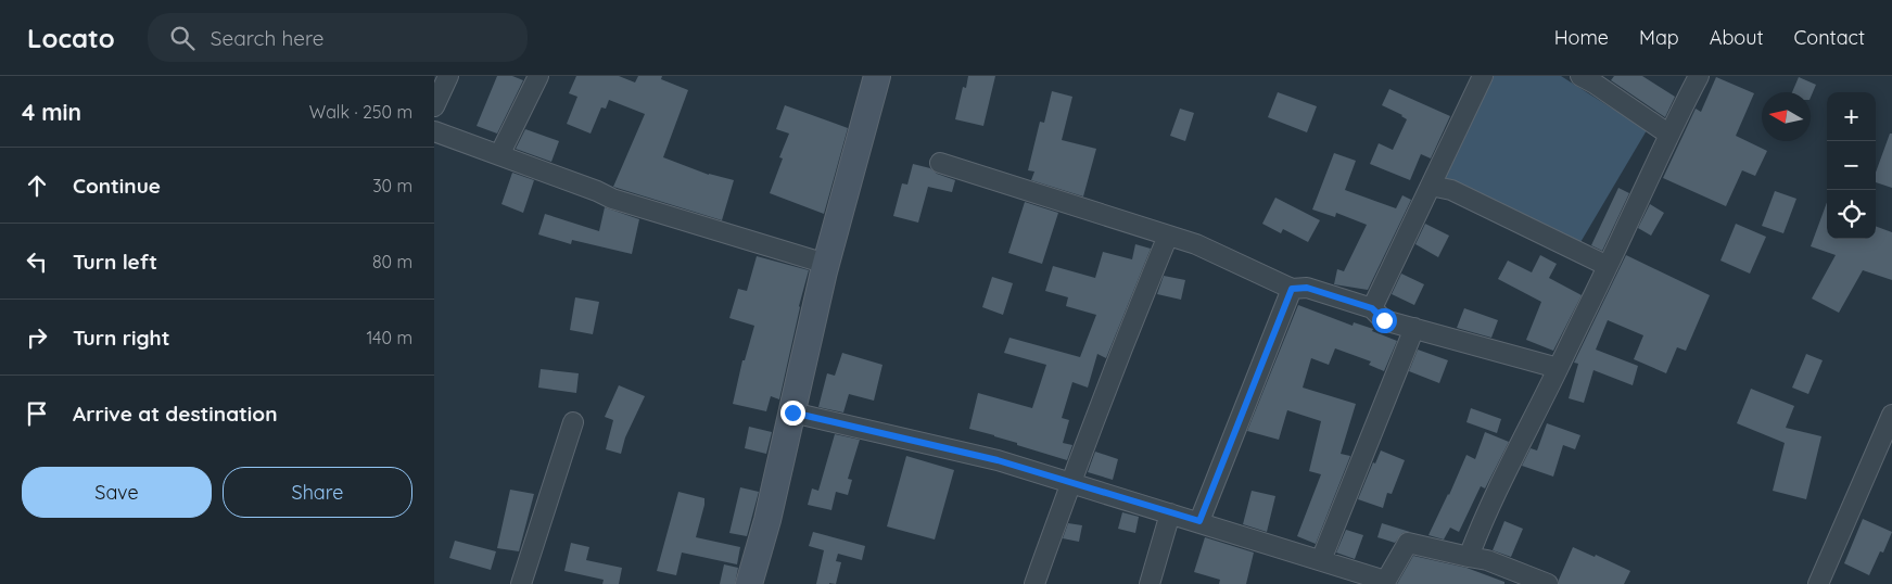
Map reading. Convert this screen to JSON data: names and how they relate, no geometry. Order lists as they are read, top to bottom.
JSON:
{
  "north": "left",
  "page": {
    "header": "Locato",
    "search": "Search here",
    "nav": [
      "Home",
      "Map",
      "About",
      "Contact"
    ],
    "heading": ["4 min", "Walk · 250 m"],
    "map_buttons": ["+", "−"],
    "list": [
      ["Continue", "30 m"],
      ["Turn left", "80 m"],
      ["Turn right", "140 m"],
      "Arrive at destination"
    ],
    "buttons": ["Save", "Share"]
  }
}
